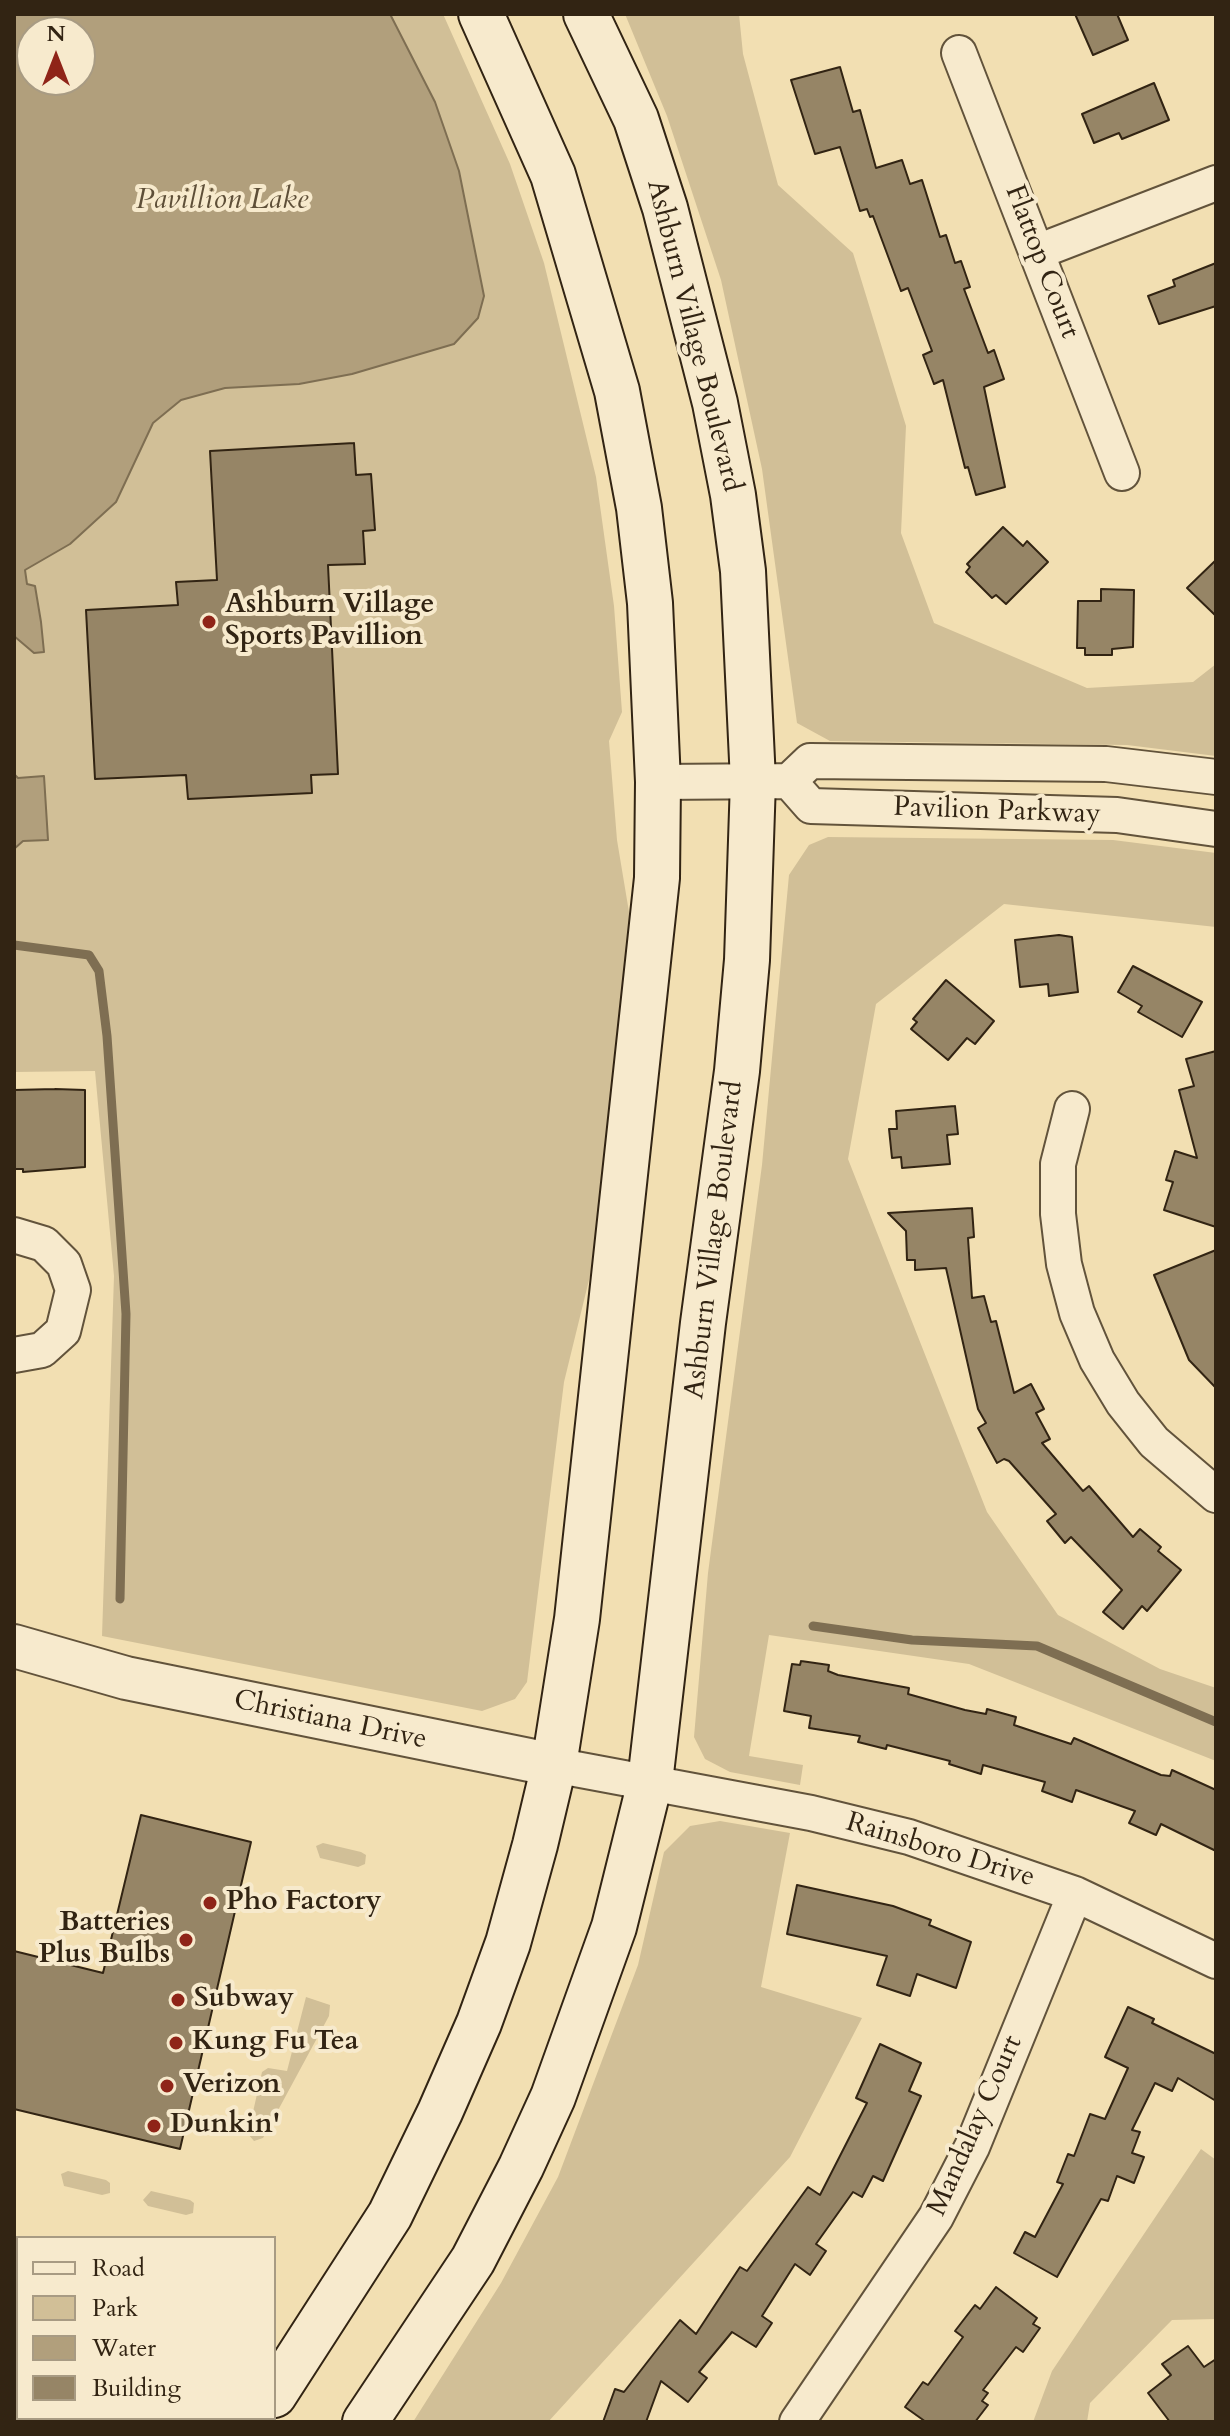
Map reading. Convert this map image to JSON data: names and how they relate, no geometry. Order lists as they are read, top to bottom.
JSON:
{
  "streets": {
    "main road": ["Ashburn Village Boulevard"],
    "street": [
      "Flattop Court",
      "Pavilion Parkway",
      "Christiana Drive",
      "Rainsboro Drive",
      "Mandalay Court"
    ]
  },
  "crossings": [
    ["Ashburn Village Boulevard", "Pavilion Parkway"],
    ["Ashburn Village Boulevard", "Christiana Drive"],
    ["Ashburn Village Boulevard", "Rainsboro Drive"],
    ["Christiana Drive", "Rainsboro Drive"],
    ["Rainsboro Drive", "Mandalay Court"]
  ],
  "water": ["Pavillion Lake"],
  "places": [
    "Ashburn Village Sports Pavillion",
    "Pho Factory",
    "Batteries Plus Bulbs",
    "Subway",
    "Kung Fu Tea",
    "Verizon",
    "Dunkin'"
  ],
  "legend": [
    "Road",
    "Park",
    "Water",
    "Building"
  ],
  "north": "top"
}
